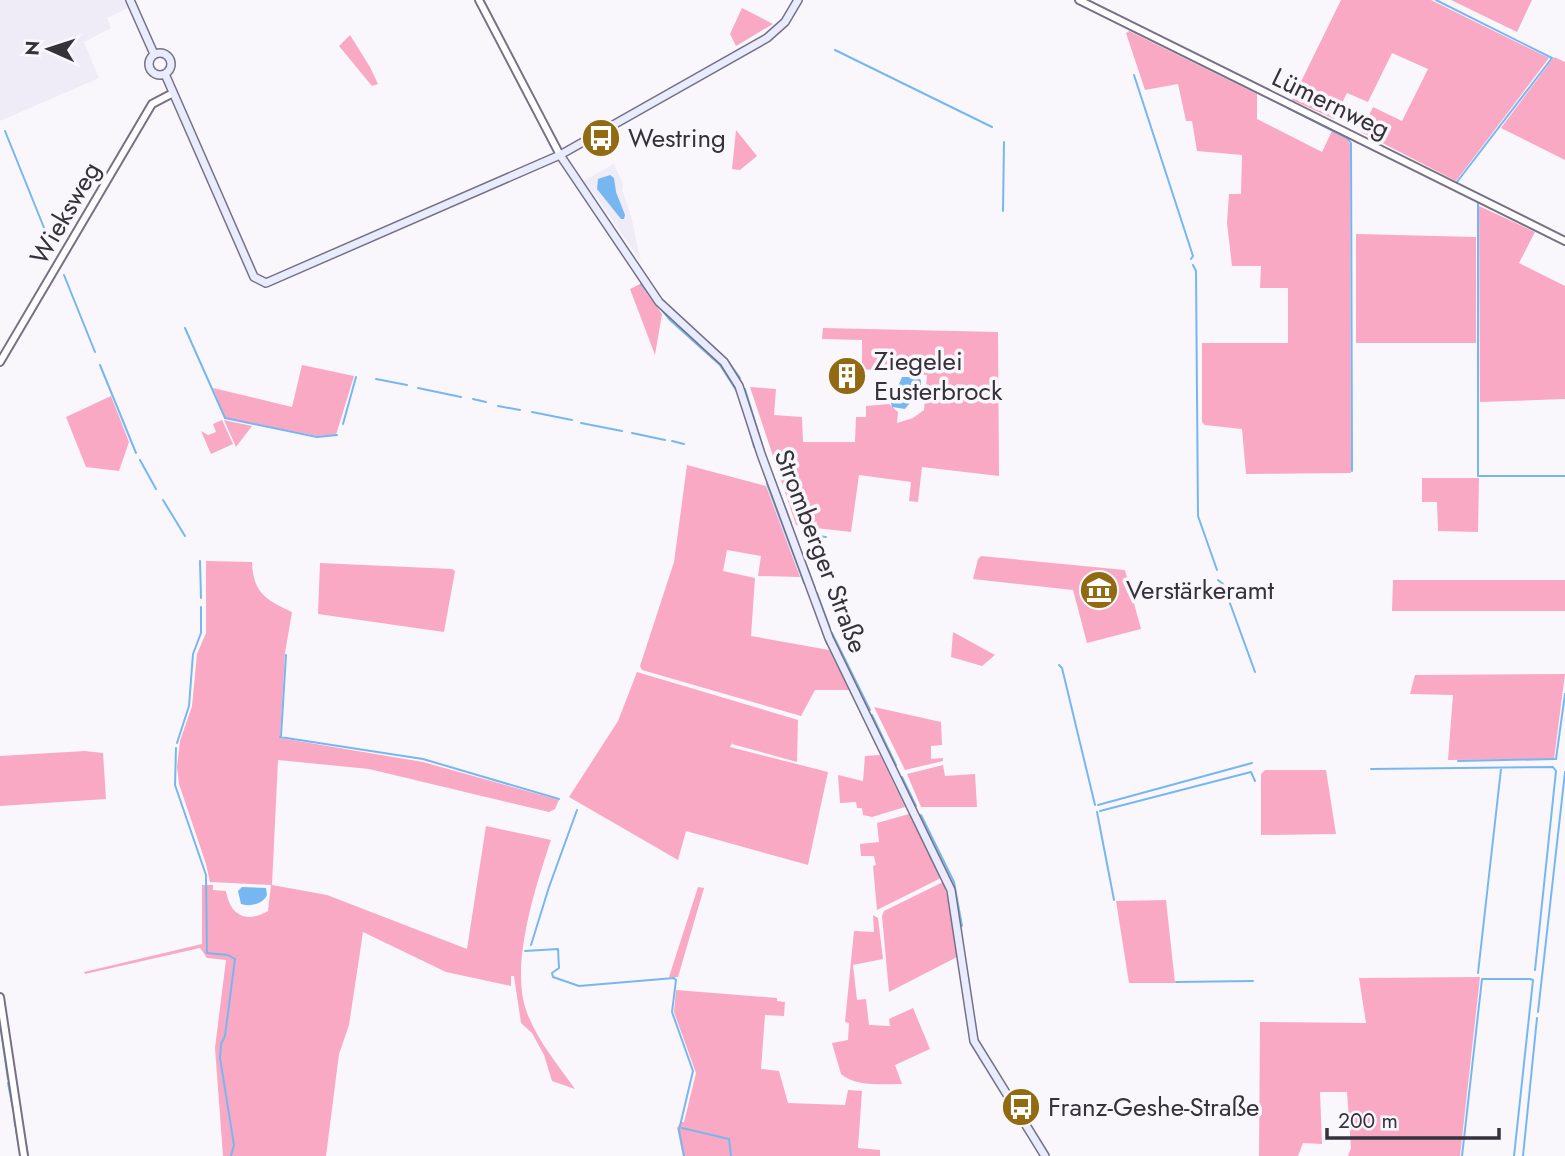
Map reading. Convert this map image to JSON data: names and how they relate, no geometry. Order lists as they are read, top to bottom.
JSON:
{
  "streets": {
    "main road": ["Stromberger Straße"],
    "street": ["Lümernweg", "Wieksweg"]
  },
  "places": {
    "bus stop": ["Westring", "Franz-Geshe-Straße"],
    "building": ["Ziegelei Eusterbrock"],
    "museum": ["Verstärkeramt"]
  },
  "scale_bar": "200 m",
  "north": "left"
}
